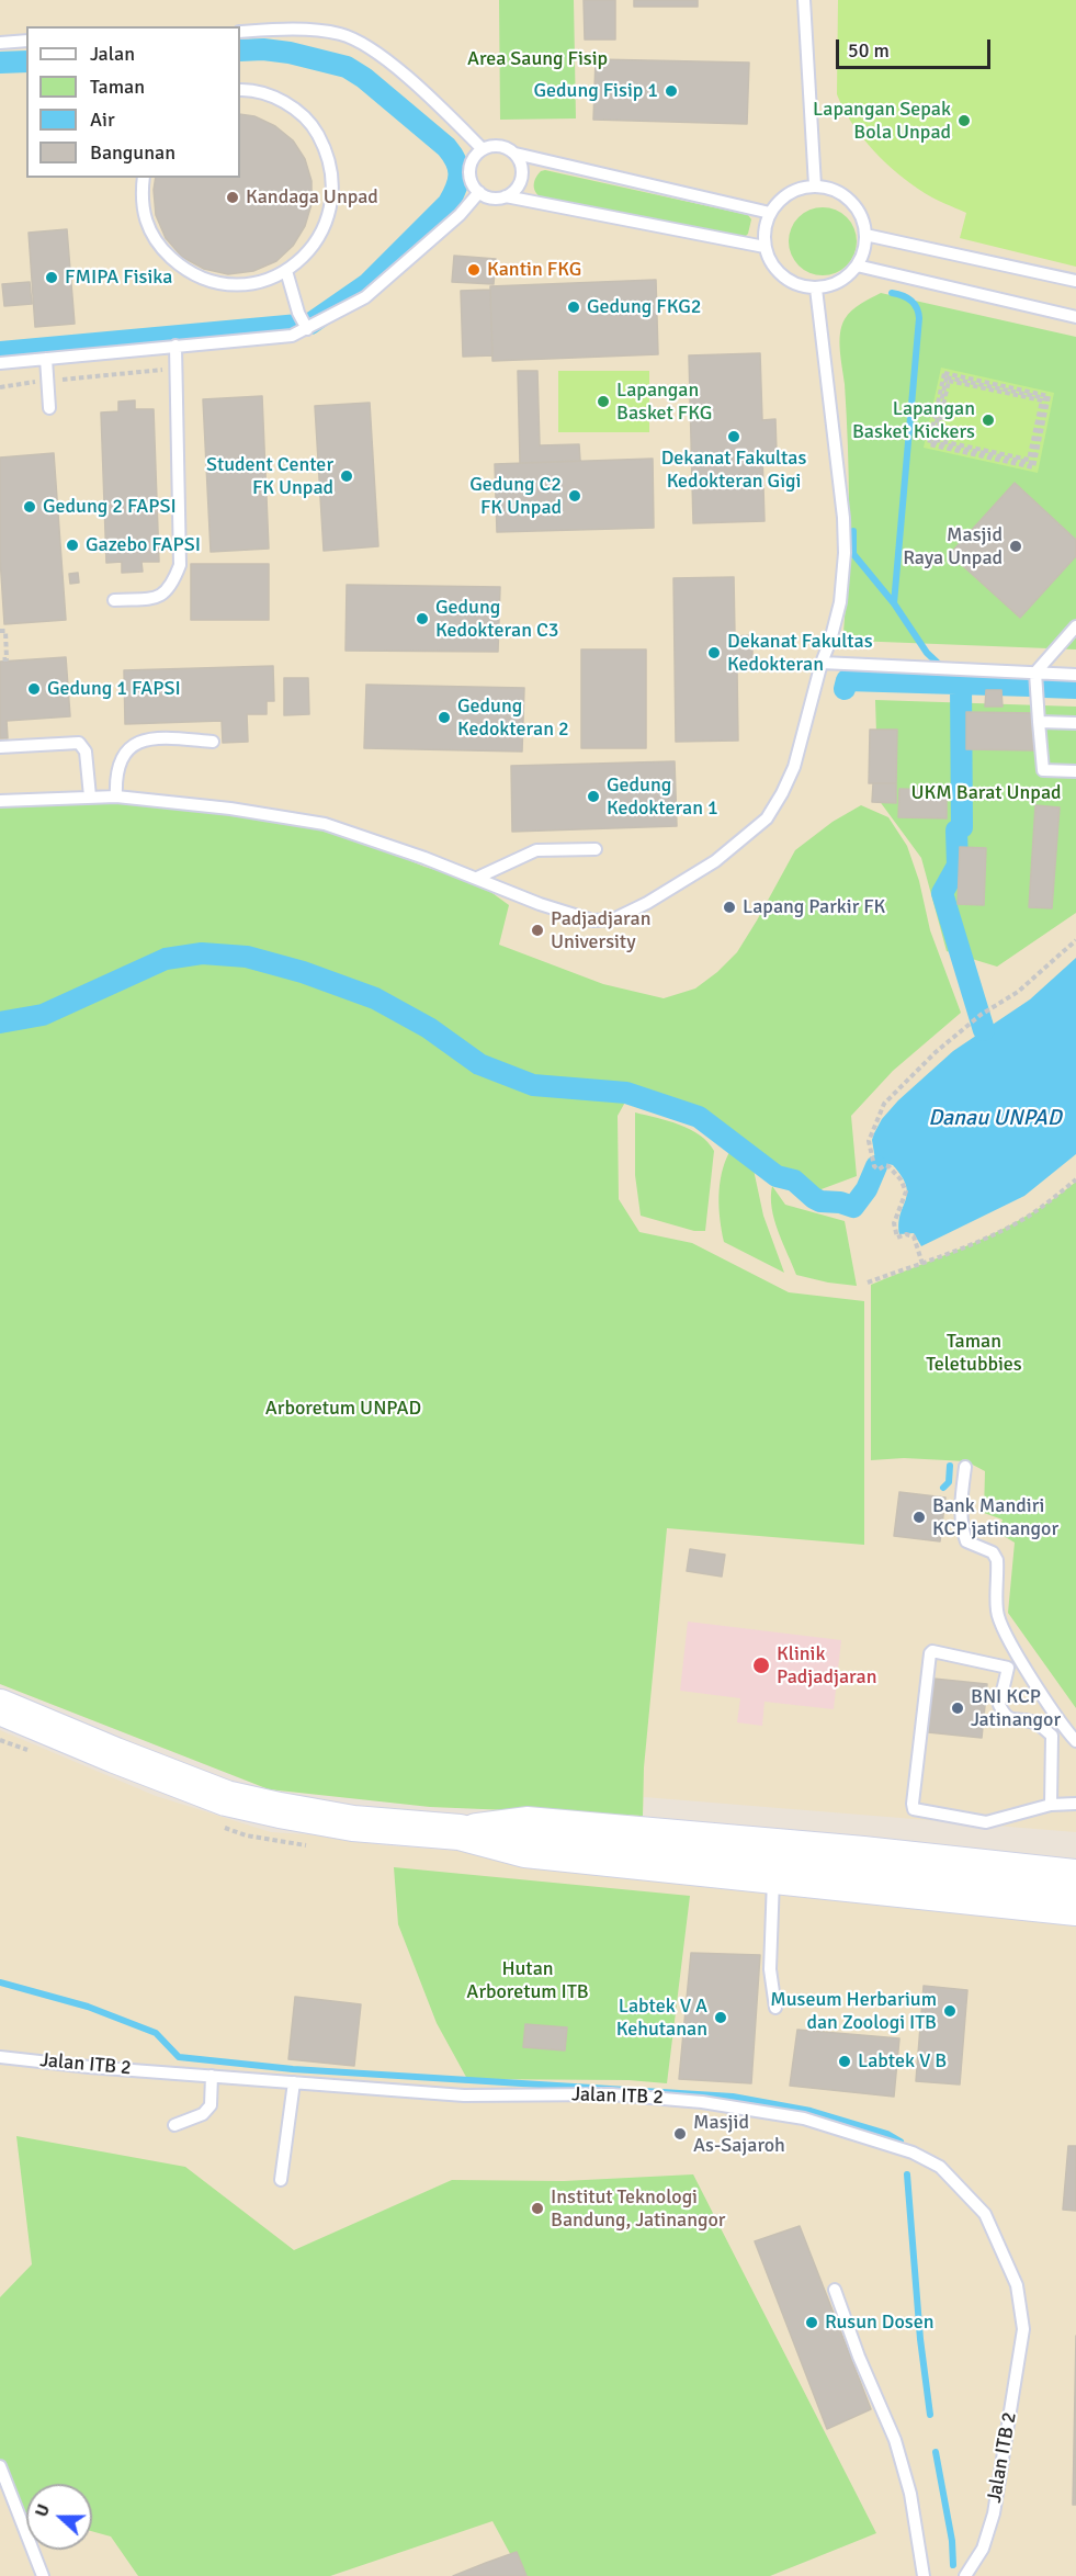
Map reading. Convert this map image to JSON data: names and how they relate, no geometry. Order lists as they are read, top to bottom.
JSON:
{
  "streets": {
    "lane": ["Jalan ITB 2"]
  },
  "water": ["Danau UNPAD"],
  "parks": [
    "Area Saung Fisip",
    "UKM Barat Unpad",
    "Taman Teletubbies",
    "Arboretum UNPAD",
    "Hutan Arboretum ITB"
  ],
  "places": [
    "Gedung Fisip 1",
    "Lapangan Sepak Bola Unpad",
    "Kandaga Unpad",
    "Kantin FKG",
    "FMIPA Fisika",
    "Gedung FKG2",
    "Lapangan Basket FKG",
    "Lapangan Basket Kickers",
    "Dekanat Fakultas Kedokteran Gigi",
    "Student Center FK Unpad",
    "Gedung C2 FK Unpad",
    "Gedung 2 FAPSI",
    "Gazebo FAPSI",
    "Masjid Raya Unpad",
    "Gedung Kedokteran C3",
    "Dekanat Fakultas Kedokteran",
    "Gedung 1 FAPSI",
    "Gedung Kedokteran 2",
    "Gedung Kedokteran 1",
    "Lapang Parkir FK",
    "Padjadjaran University",
    "Bank Mandiri KCP jatinangor",
    "Klinik Padjadjaran",
    "BNI KCP Jatinangor",
    "Museum Herbarium dan Zoologi ITB",
    "Labtek V A Kehutanan",
    "Labtek V B",
    "Masjid As-Sajaroh",
    "Institut Teknologi Bandung, Jatinangor",
    "Rusun Dosen"
  ],
  "legend": [
    "Jalan",
    "Taman",
    "Air",
    "Bangunan"
  ],
  "scale_bar": "50 m",
  "north": "left"
}
